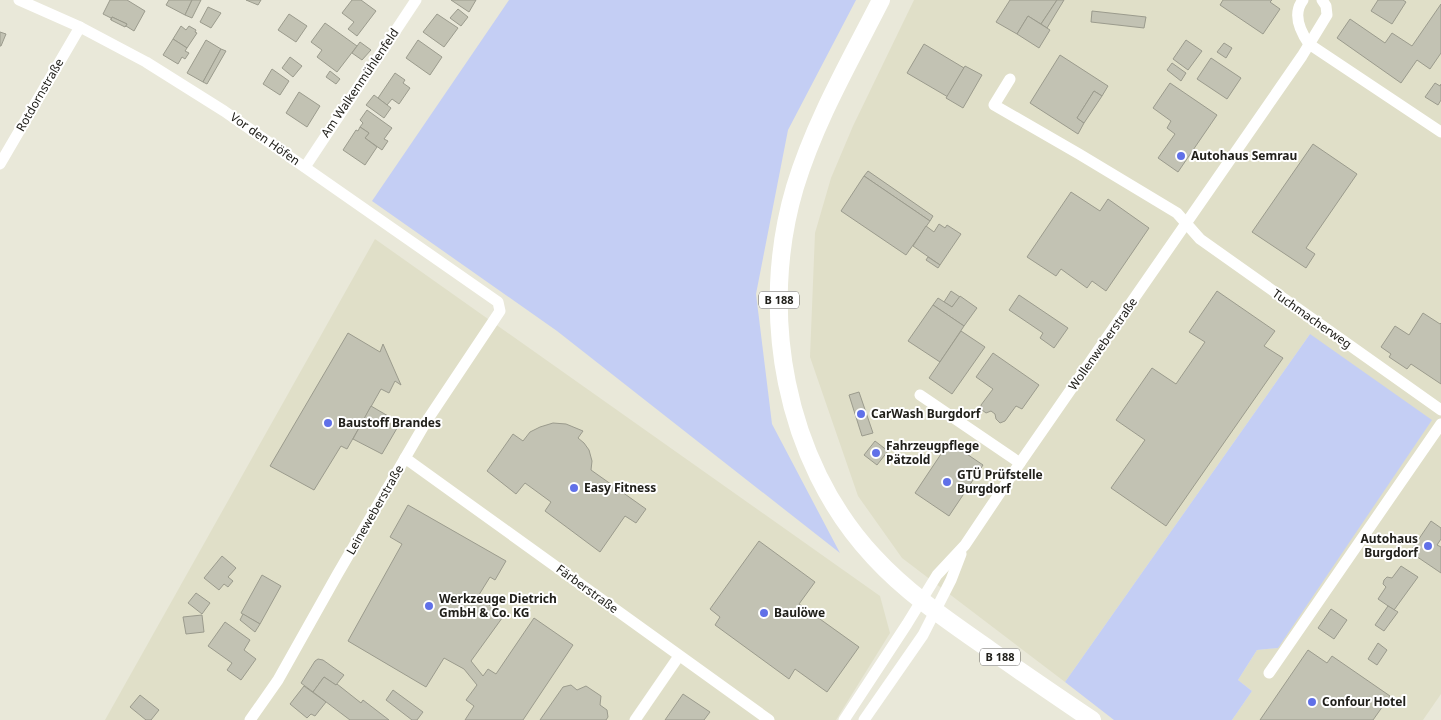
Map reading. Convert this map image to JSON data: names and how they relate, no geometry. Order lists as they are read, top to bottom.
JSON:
{
  "streets": {
    "main road": ["B 188"],
    "street": [
      "Am Walkenmühlenfeld",
      "Rotdornstraße",
      "Vor den Höfen",
      "Tuchmacherweg",
      "Wollenweberstraße",
      "Leineweberstraße",
      "Färberstraße"
    ]
  },
  "crossings": [
    ["Am Walkenmühlenfeld", "Vor den Höfen"],
    ["Rotdornstraße", "Vor den Höfen"],
    ["Vor den Höfen", "Leineweberstraße"],
    ["B 188", "Wollenweberstraße"],
    ["Tuchmacherweg", "Wollenweberstraße"],
    ["Leineweberstraße", "Färberstraße"]
  ],
  "places": [
    "Autohaus Semrau",
    "CarWash Burgdorf",
    "Baustoff Brandes",
    "Fahrzeugpflege Pätzold",
    "GTÜ Prüfstelle Burgdorf",
    "Easy Fitness",
    "Autohaus Burgdorf",
    "Werkzeuge Dietrich GmbH & Co. KG",
    "Baulöwe",
    "Confour Hotel"
  ]
}
